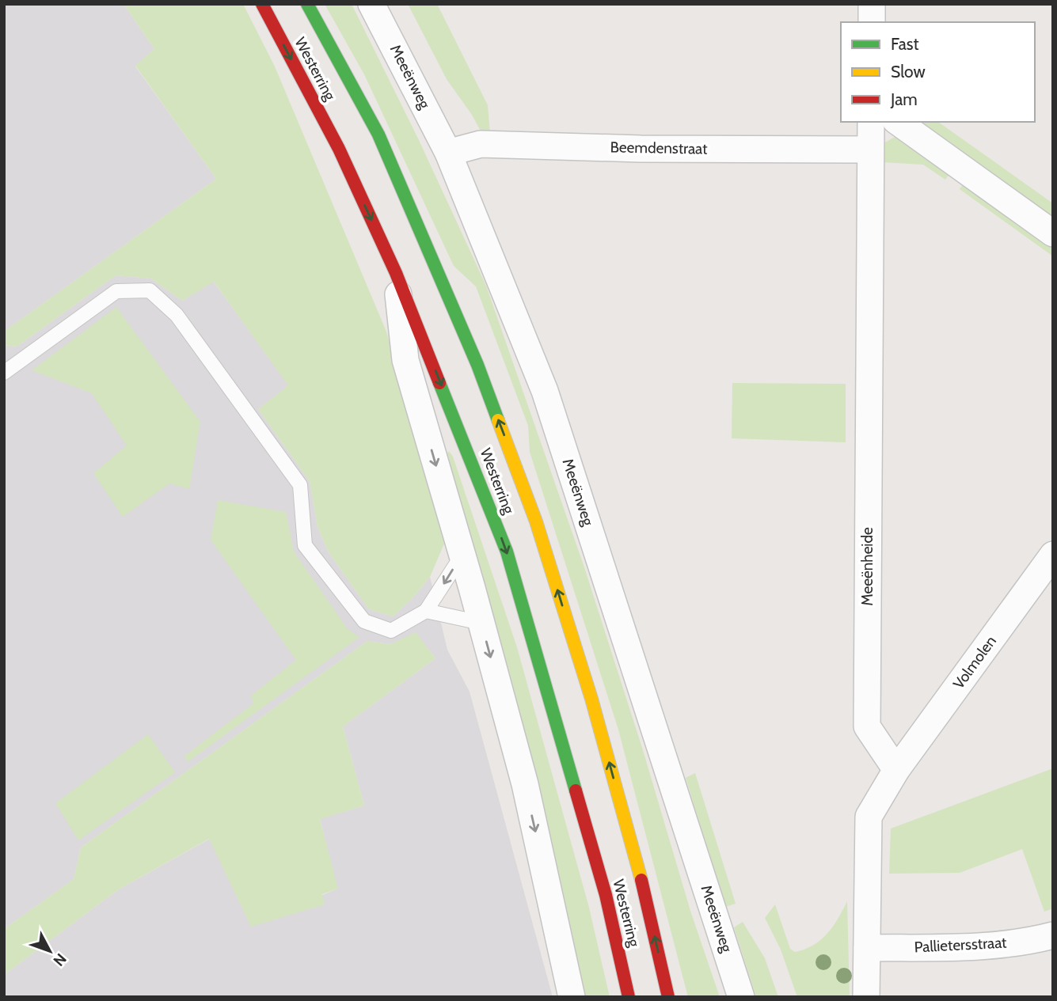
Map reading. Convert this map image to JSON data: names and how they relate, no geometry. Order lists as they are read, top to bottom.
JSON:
{
  "streets": {
    "highway": ["Westerring"],
    "street": [
      "Meeënweg",
      "Beemdenstraat",
      "Meeënheide",
      "Volmolen",
      "Pallietersstraat"
    ]
  },
  "crossings": [
    ["Meeënweg", "Beemdenstraat"],
    ["Beemdenstraat", "Meeënheide"],
    ["Meeënheide", "Volmolen"]
  ],
  "legend": ["Fast", "Slow", "Jam"],
  "north": "bottom right"
}
